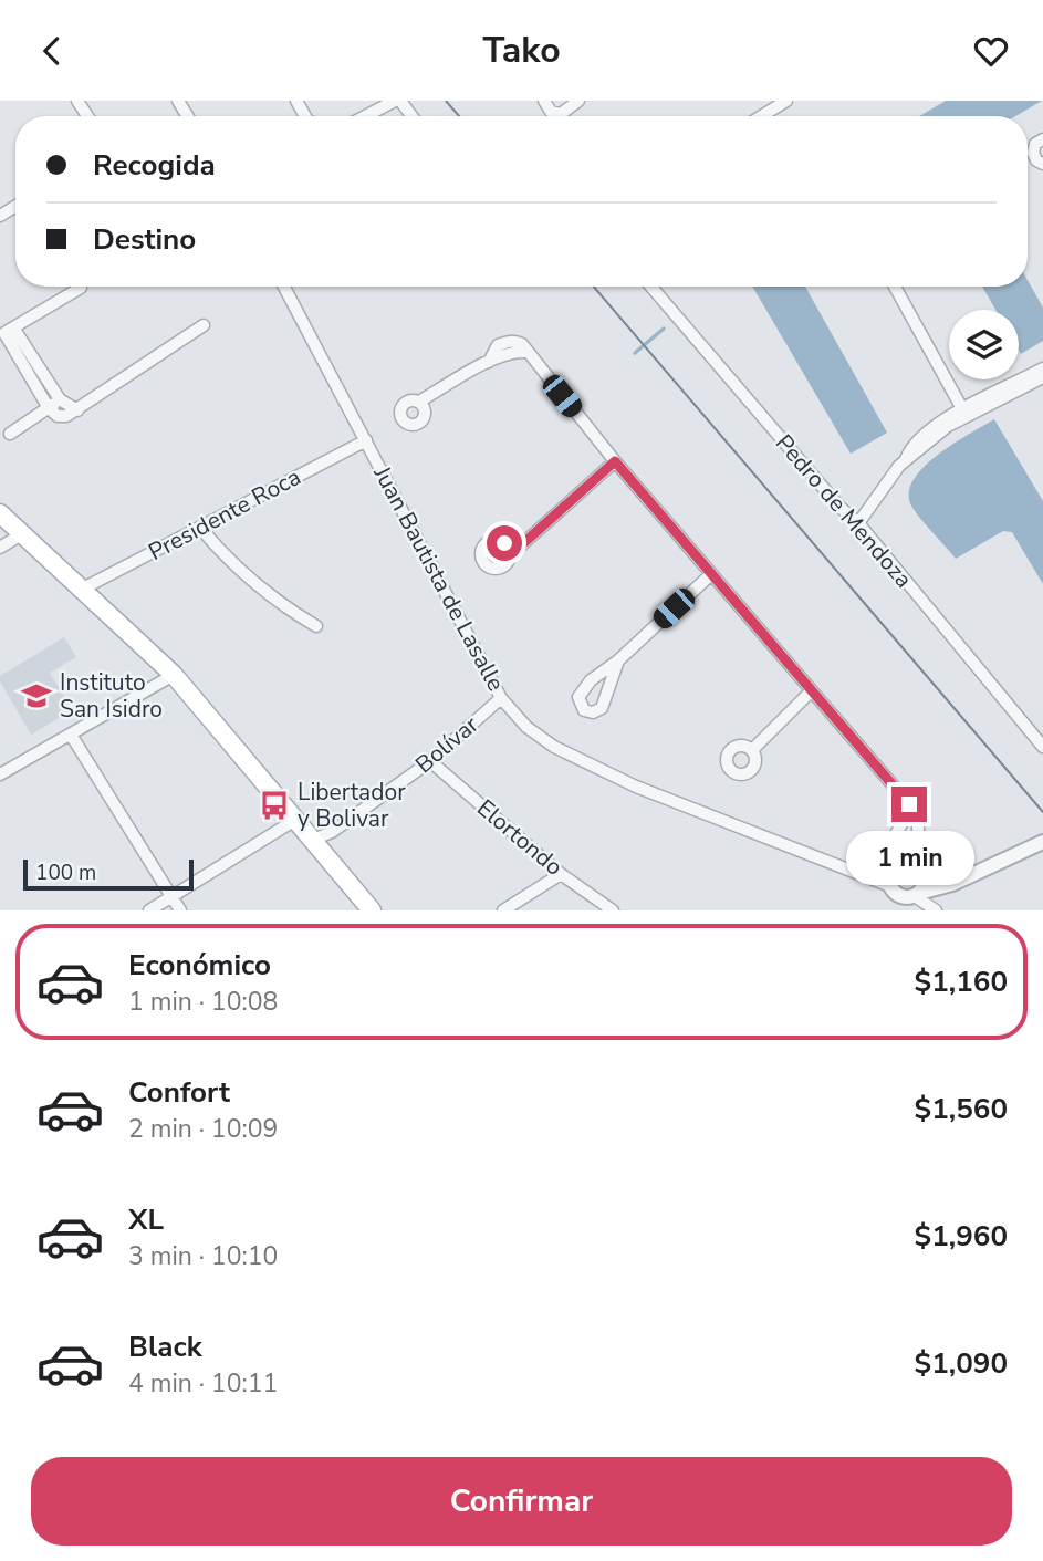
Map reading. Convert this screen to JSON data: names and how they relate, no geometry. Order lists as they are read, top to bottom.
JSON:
{
  "streets": {
    "street": [
      "Pedro de Mendoza",
      "Presidente Roca",
      "Juan Bautista de Lasalle",
      "Bolívar",
      "Elortondo"
    ]
  },
  "crossings": [
    ["Presidente Roca", "Juan Bautista de Lasalle"],
    ["Juan Bautista de Lasalle", "Bolívar"],
    ["Bolívar", "Elortondo"]
  ],
  "places": {
    "school or university": ["Instituto San Isidro"],
    "bus stop": ["Libertador y Bolivar"]
  },
  "scale_bar": "100 m",
  "page": {
    "header": "Tako",
    "banner": ["Recogida", "Destino"],
    "bubble": "1 min",
    "scale": "100 m",
    "list": [
      {
        "name": "Económico",
        "note": "1 min · 10:08",
        "value": "$1,160"
      },
      {
        "name": "Confort",
        "note": "2 min · 10:09",
        "value": "$1,560"
      },
      {
        "name": "XL",
        "note": "3 min · 10:10",
        "value": "$1,960"
      },
      {
        "name": "Black",
        "note": "4 min · 10:11",
        "value": "$1,090"
      }
    ],
    "buttons": "Confirmar"
  }
}
